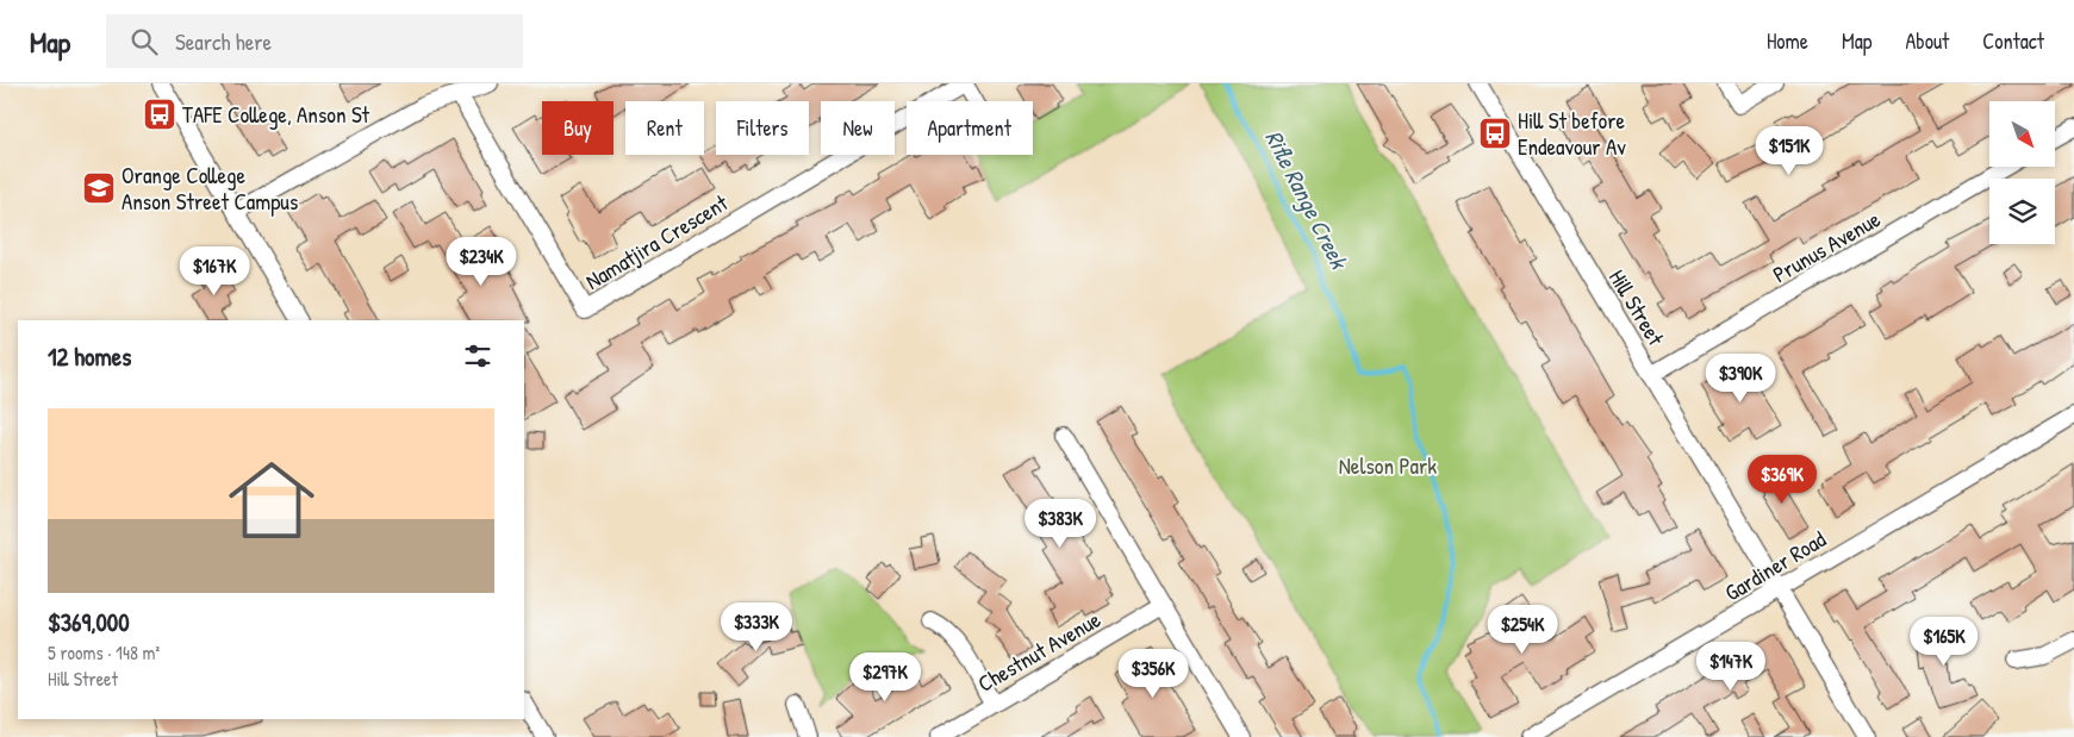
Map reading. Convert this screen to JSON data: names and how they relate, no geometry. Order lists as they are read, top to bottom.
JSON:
{
  "streets": {
    "street": [
      "Namatjira Crescent",
      "Prunus Avenue",
      "Hill Street",
      "Gardiner Road",
      "Chestnut Avenue"
    ]
  },
  "crossings": [
    ["Prunus Avenue", "Hill Street"],
    ["Hill Street", "Gardiner Road"]
  ],
  "water": ["Rifle Range Creek"],
  "parks": ["Nelson Park"],
  "places": {
    "bus stop": ["TAFE College, Anson St", "Hill St before Endeavour Av"],
    "school or university": ["Orange College Anson Street Campus"]
  },
  "north": "bottom right",
  "page": {
    "header": "Map",
    "search": "Search here",
    "nav": [
      "Home",
      "Map",
      "About",
      "Contact"
    ],
    "chip": [
      "Buy",
      "Rent",
      "Filters",
      "New",
      "Apartment"
    ],
    "price": [
      "$151K",
      "$234K",
      "$167K",
      "$390K",
      "$369K",
      "$383K",
      "$333K",
      "$254K",
      "$165K",
      "$147K",
      "$356K",
      "$297K"
    ],
    "heading": "12 homes",
    "list": [
      {
        "name": "$369,000",
        "note": "5 rooms · 148 m² · Hill Street"
      }
    ]
  }
}
